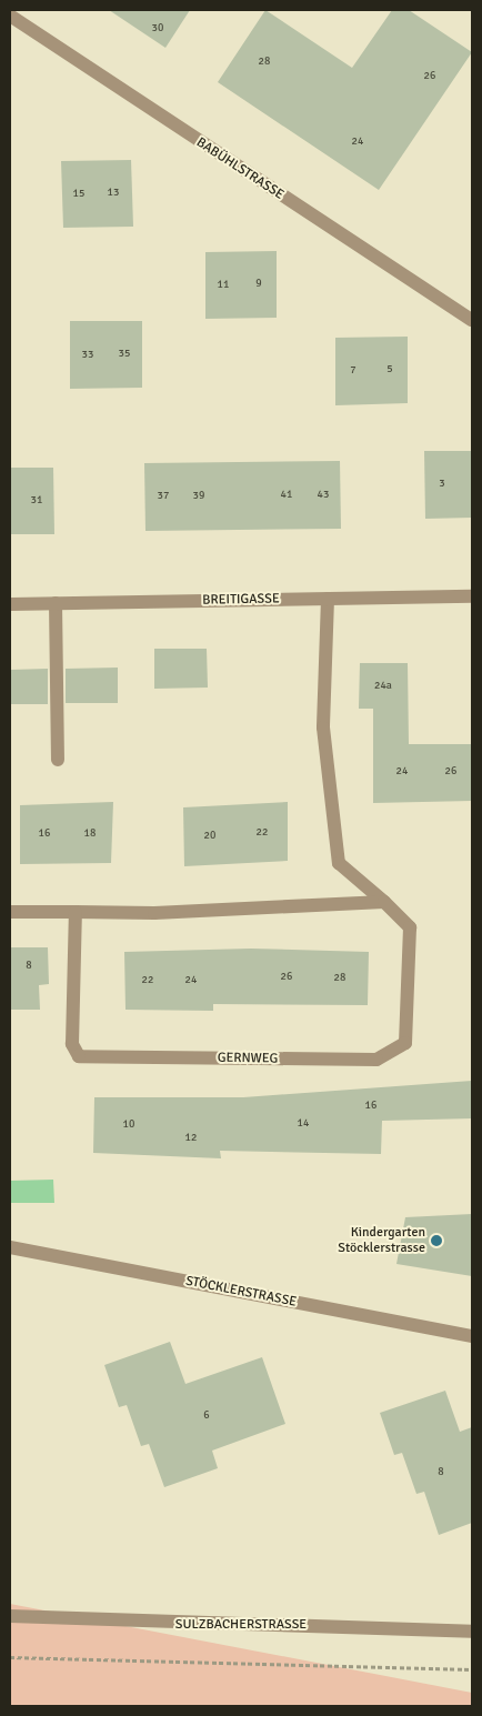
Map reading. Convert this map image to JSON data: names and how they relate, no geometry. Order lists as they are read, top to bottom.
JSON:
{
  "streets": {
    "street": [
      "BABÜHLSTRASSE",
      "BREITIGASSE",
      "GERNWEG",
      "STÖCKLERSTRASSE",
      "SULZBACHERSTRASSE"
    ]
  },
  "crossings": [
    ["BREITIGASSE", "GERNWEG"]
  ],
  "places": ["Kindergarten Stöcklerstrasse"],
  "house_numbers": [
    "30",
    "28",
    "26",
    "24",
    "13",
    "15",
    "9",
    "11",
    "35",
    "33",
    "5",
    "7",
    "3",
    "41",
    "43",
    "37",
    "39",
    "31",
    "24a",
    "24",
    "26",
    "22",
    "16",
    "18",
    "20",
    "8",
    "26",
    "28",
    "22",
    "24",
    "16",
    "14",
    "10",
    "12",
    "6",
    "8"
  ]
}
